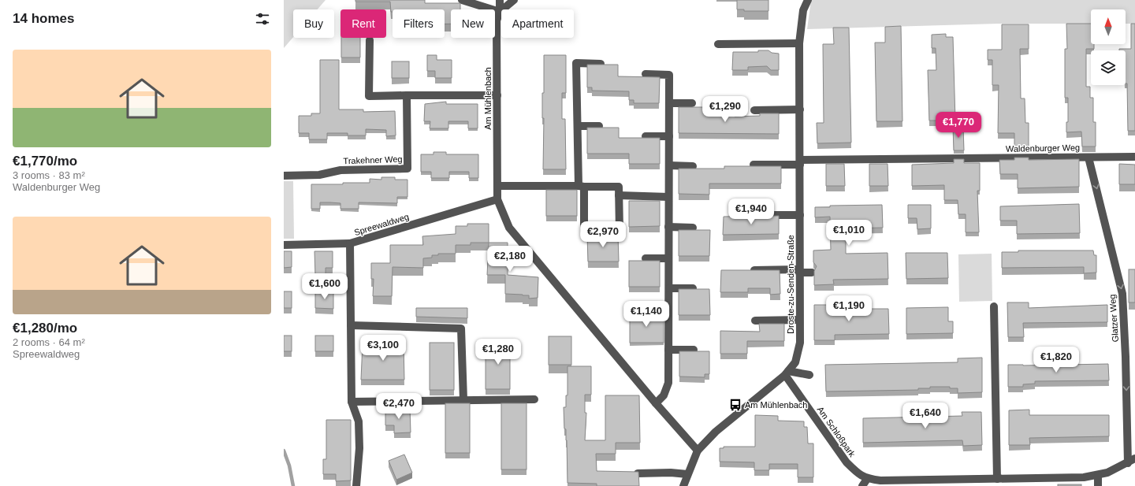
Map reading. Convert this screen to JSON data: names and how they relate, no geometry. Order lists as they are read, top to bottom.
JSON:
{
  "streets": {
    "street": [
      "Am Mühlenbach",
      "Waldenburger Weg",
      "Trakehner Weg",
      "Spreewaldweg",
      "Droste-zu-Senden-Straße",
      "Glatzer Weg",
      "Am Schloßpark"
    ]
  },
  "crossings": [
    ["Am Mühlenbach", "Spreewaldweg"],
    ["Am Mühlenbach", "Droste-zu-Senden-Straße"],
    ["Waldenburger Weg", "Droste-zu-Senden-Straße"],
    ["Waldenburger Weg", "Glatzer Weg"],
    ["Droste-zu-Senden-Straße", "Am Schloßpark"],
    ["Glatzer Weg", "Am Schloßpark"]
  ],
  "one_way": ["Glatzer Weg"],
  "places": {
    "bus stop": ["Am Mühlenbach"]
  },
  "north": "top",
  "page": {
    "heading": "14 homes",
    "chip": [
      "Buy",
      "Rent",
      "Filters",
      "New",
      "Apartment"
    ],
    "list": [
      {
        "name": "€1,770/mo",
        "note": "3 rooms · 83 m² · Waldenburger Weg"
      },
      {
        "name": "€1,280/mo",
        "note": "2 rooms · 64 m² · Spreewaldweg"
      }
    ],
    "price": [
      "€1,290",
      "€1,770",
      "€1,940",
      "€1,010",
      "€2,970",
      "€2,180",
      "€1,600",
      "€1,190",
      "€1,140",
      "€3,100",
      "€1,280",
      "€1,820",
      "€2,470",
      "€1,640"
    ]
  }
}
